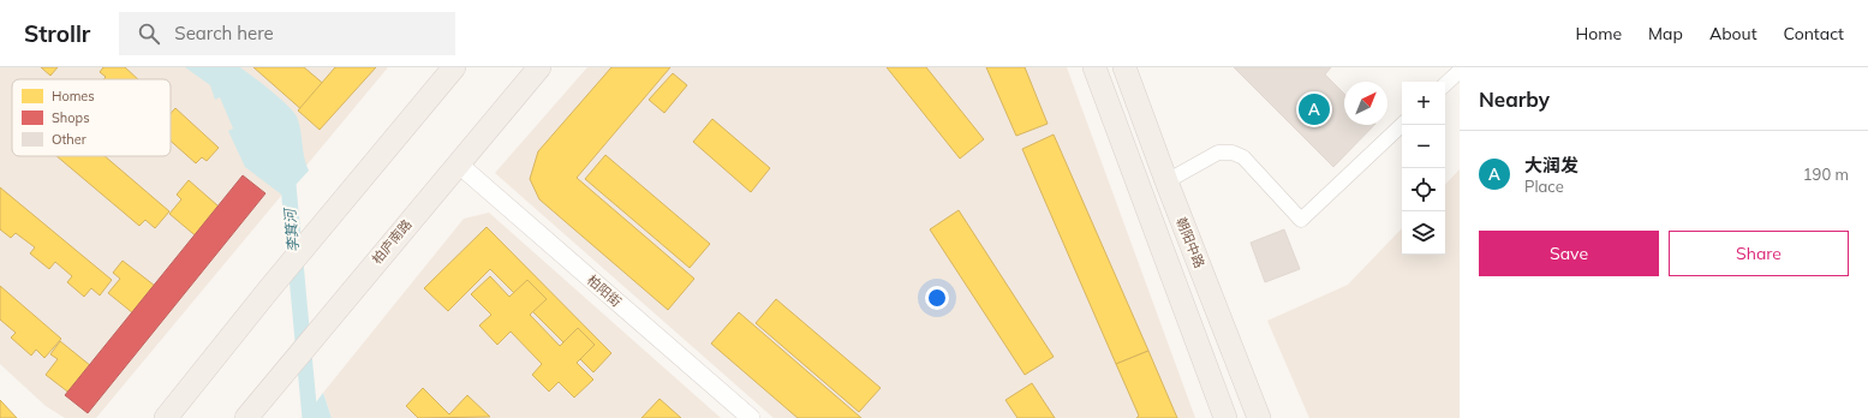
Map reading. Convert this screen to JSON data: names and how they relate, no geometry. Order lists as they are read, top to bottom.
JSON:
{
  "streets": {
    "main road": ["柏庐南路", "朝阳中路"],
    "street": ["柏阳街"]
  },
  "crossings": [
    ["柏庐南路", "柏阳街"]
  ],
  "water": ["李箕河"],
  "legend": ["Homes", "Shops", "Other"],
  "north": "top right",
  "page": {
    "header": "Strollr",
    "search": "Search here",
    "nav": [
      "Home",
      "Map",
      "About",
      "Contact"
    ],
    "heading": "Nearby",
    "map_buttons": ["+", "−"],
    "pins": "A",
    "list": [
      {
        "mark": "A",
        "name": "大润发",
        "note": "Place",
        "value": "190 m"
      }
    ],
    "buttons": ["Save", "Share"]
  }
}
